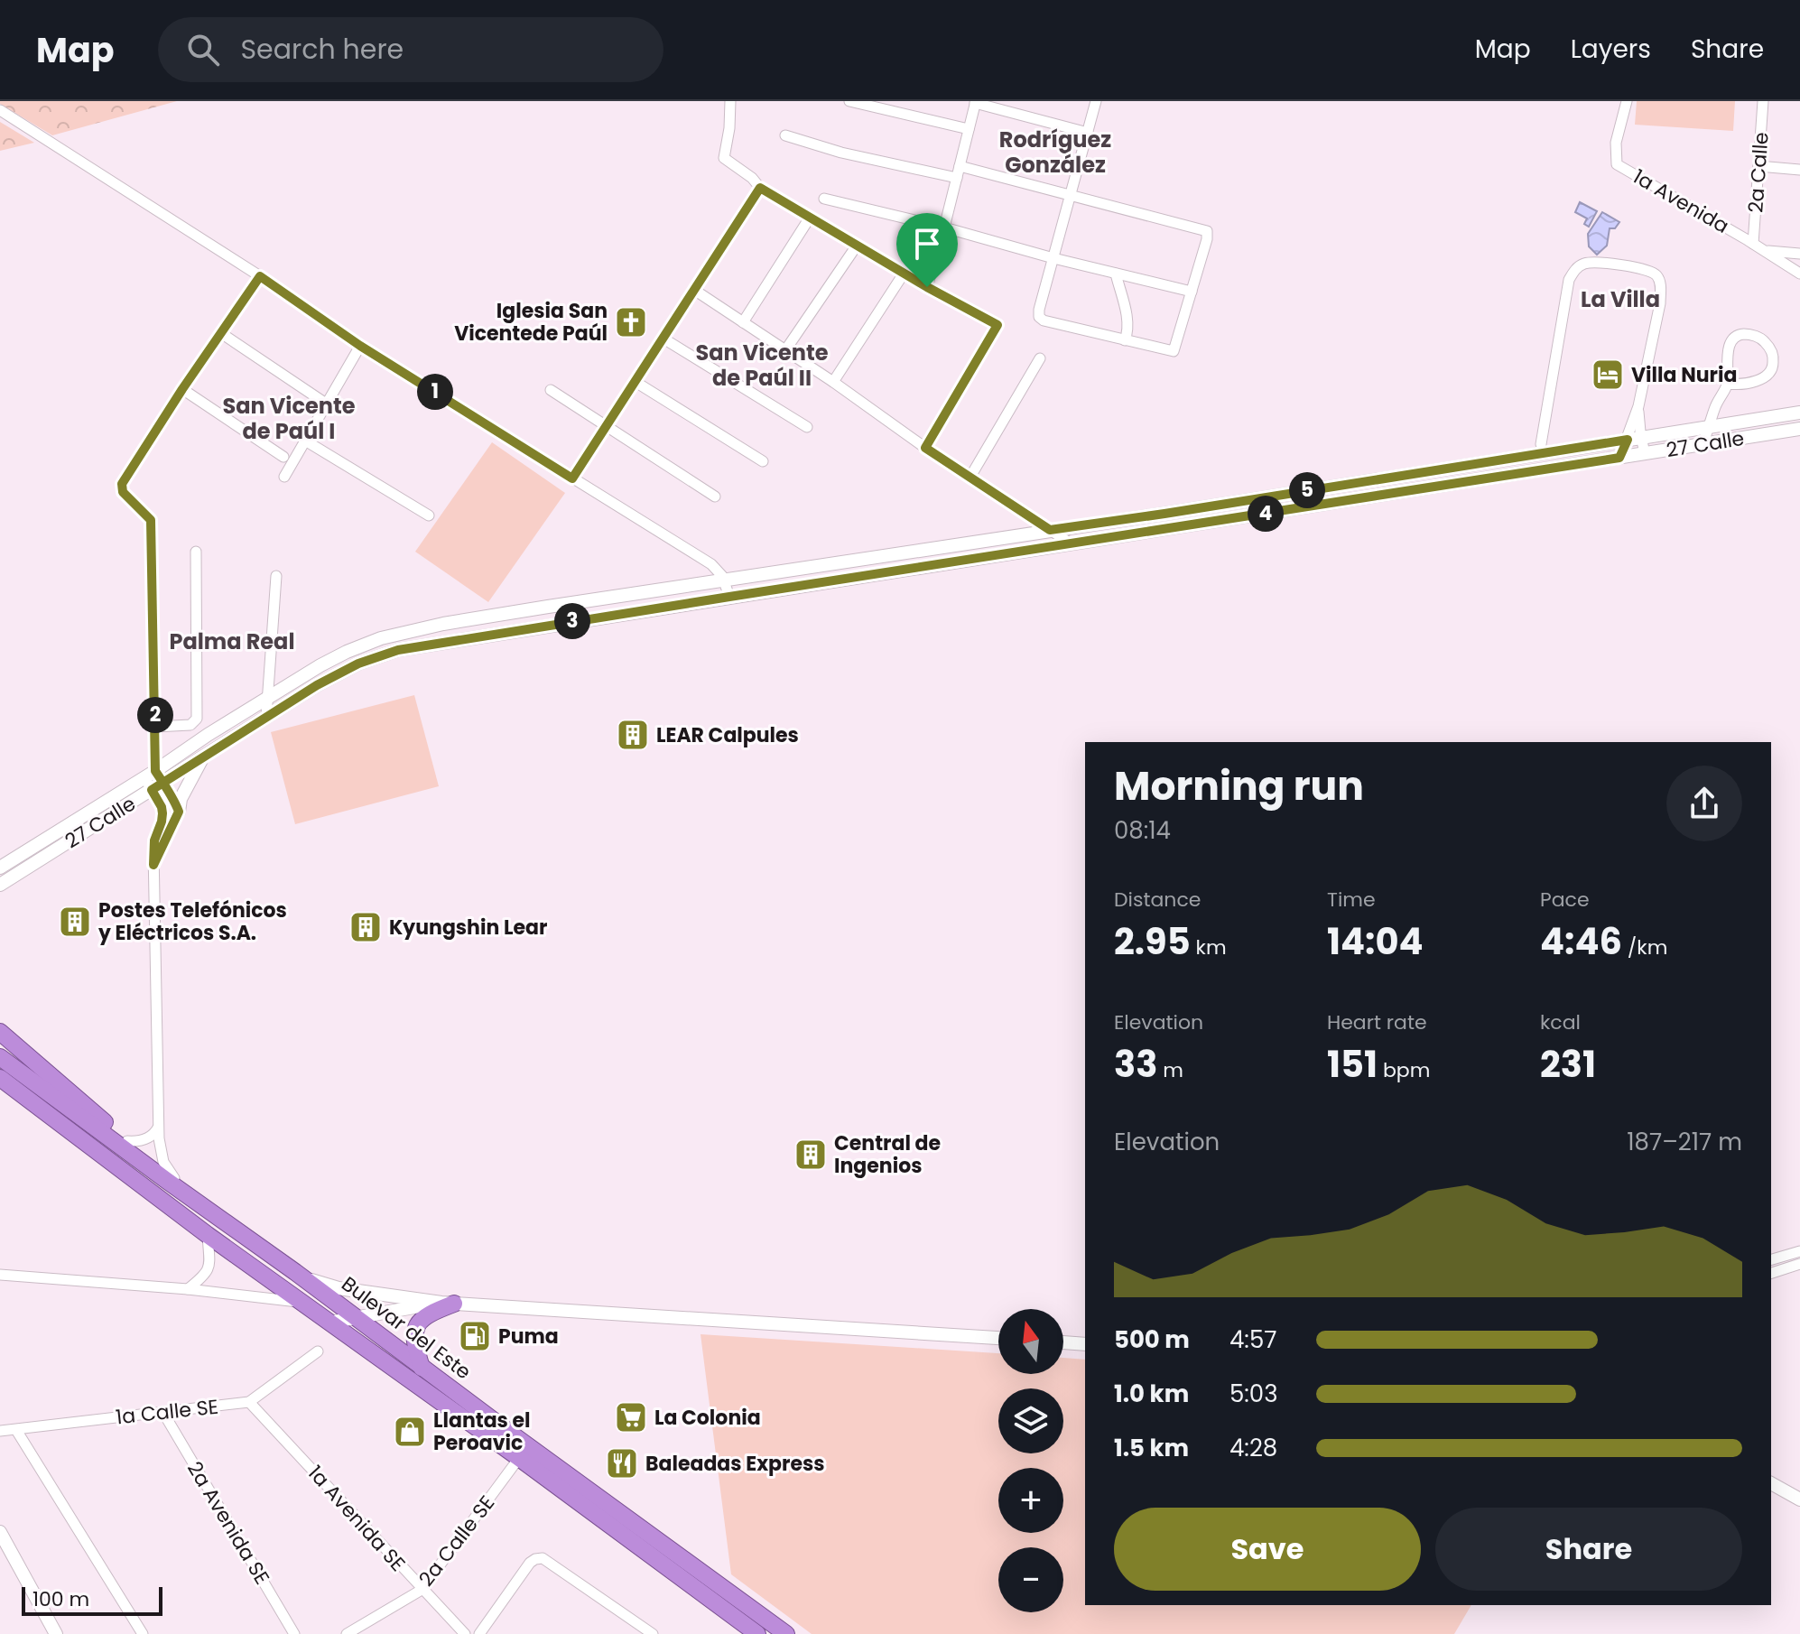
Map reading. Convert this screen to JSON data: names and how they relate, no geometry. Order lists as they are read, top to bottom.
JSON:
{
  "streets": {
    "highway": ["Bulevar del Este"],
    "street": [
      "2a Calle",
      "1a Avenida",
      "27 Calle",
      "1a Calle SE",
      "1a Avenida SE",
      "2a Avenida SE",
      "2a Calle SE"
    ]
  },
  "crossings": [
    ["2a Calle", "1a Avenida"],
    ["Bulevar del Este", "2a Calle SE"],
    ["1a Calle SE", "1a Avenida SE"],
    ["1a Calle SE", "2a Avenida SE"],
    ["1a Avenida SE", "2a Calle SE"]
  ],
  "districts": [
    "Rodríguez González",
    "La Villa",
    "San Vicente de Paúl II",
    "San Vicente de Paúl I",
    "Palma Real"
  ],
  "places": {
    "church": ["Iglesia San Vicentede Paúl"],
    "hotel": ["Villa Nuria"],
    "building": [
      "LEAR Calpules",
      "Postes Telefónicos y Eléctricos S.A.",
      "Kyungshin Lear",
      "Central de Ingenios"
    ],
    "fuel station": ["Puma"],
    "supermarket": ["La Colonia"],
    "shop": ["Llantas el Peroavic"],
    "restaurant": ["Baleadas Express"]
  },
  "scale_bar": "100 m",
  "north": "top",
  "page": {
    "header": "Map",
    "search": "Search here",
    "nav": ["Map", "Layers", "Share"],
    "pins": [
      "1",
      "5",
      "4",
      "3",
      "2"
    ],
    "heading": ["Morning run", "08:14"],
    "stats": [
      ["Distance", "2.95 km"],
      ["Time", "14:04"],
      ["Pace", "4:46 /km"],
      ["Elevation", "33 m"],
      ["Heart rate", "151 bpm"],
      ["kcal", "231"]
    ],
    "chart": ["Elevation", "187–217 m"],
    "map_buttons": ["+", "−"],
    "list": [
      {
        "name": "500 m",
        "note": "4:57"
      },
      {
        "name": "1.0 km",
        "note": "5:03"
      },
      {
        "name": "1.5 km",
        "note": "4:28"
      }
    ],
    "buttons": ["Save", "Share"],
    "scale": "100 m"
  }
}
